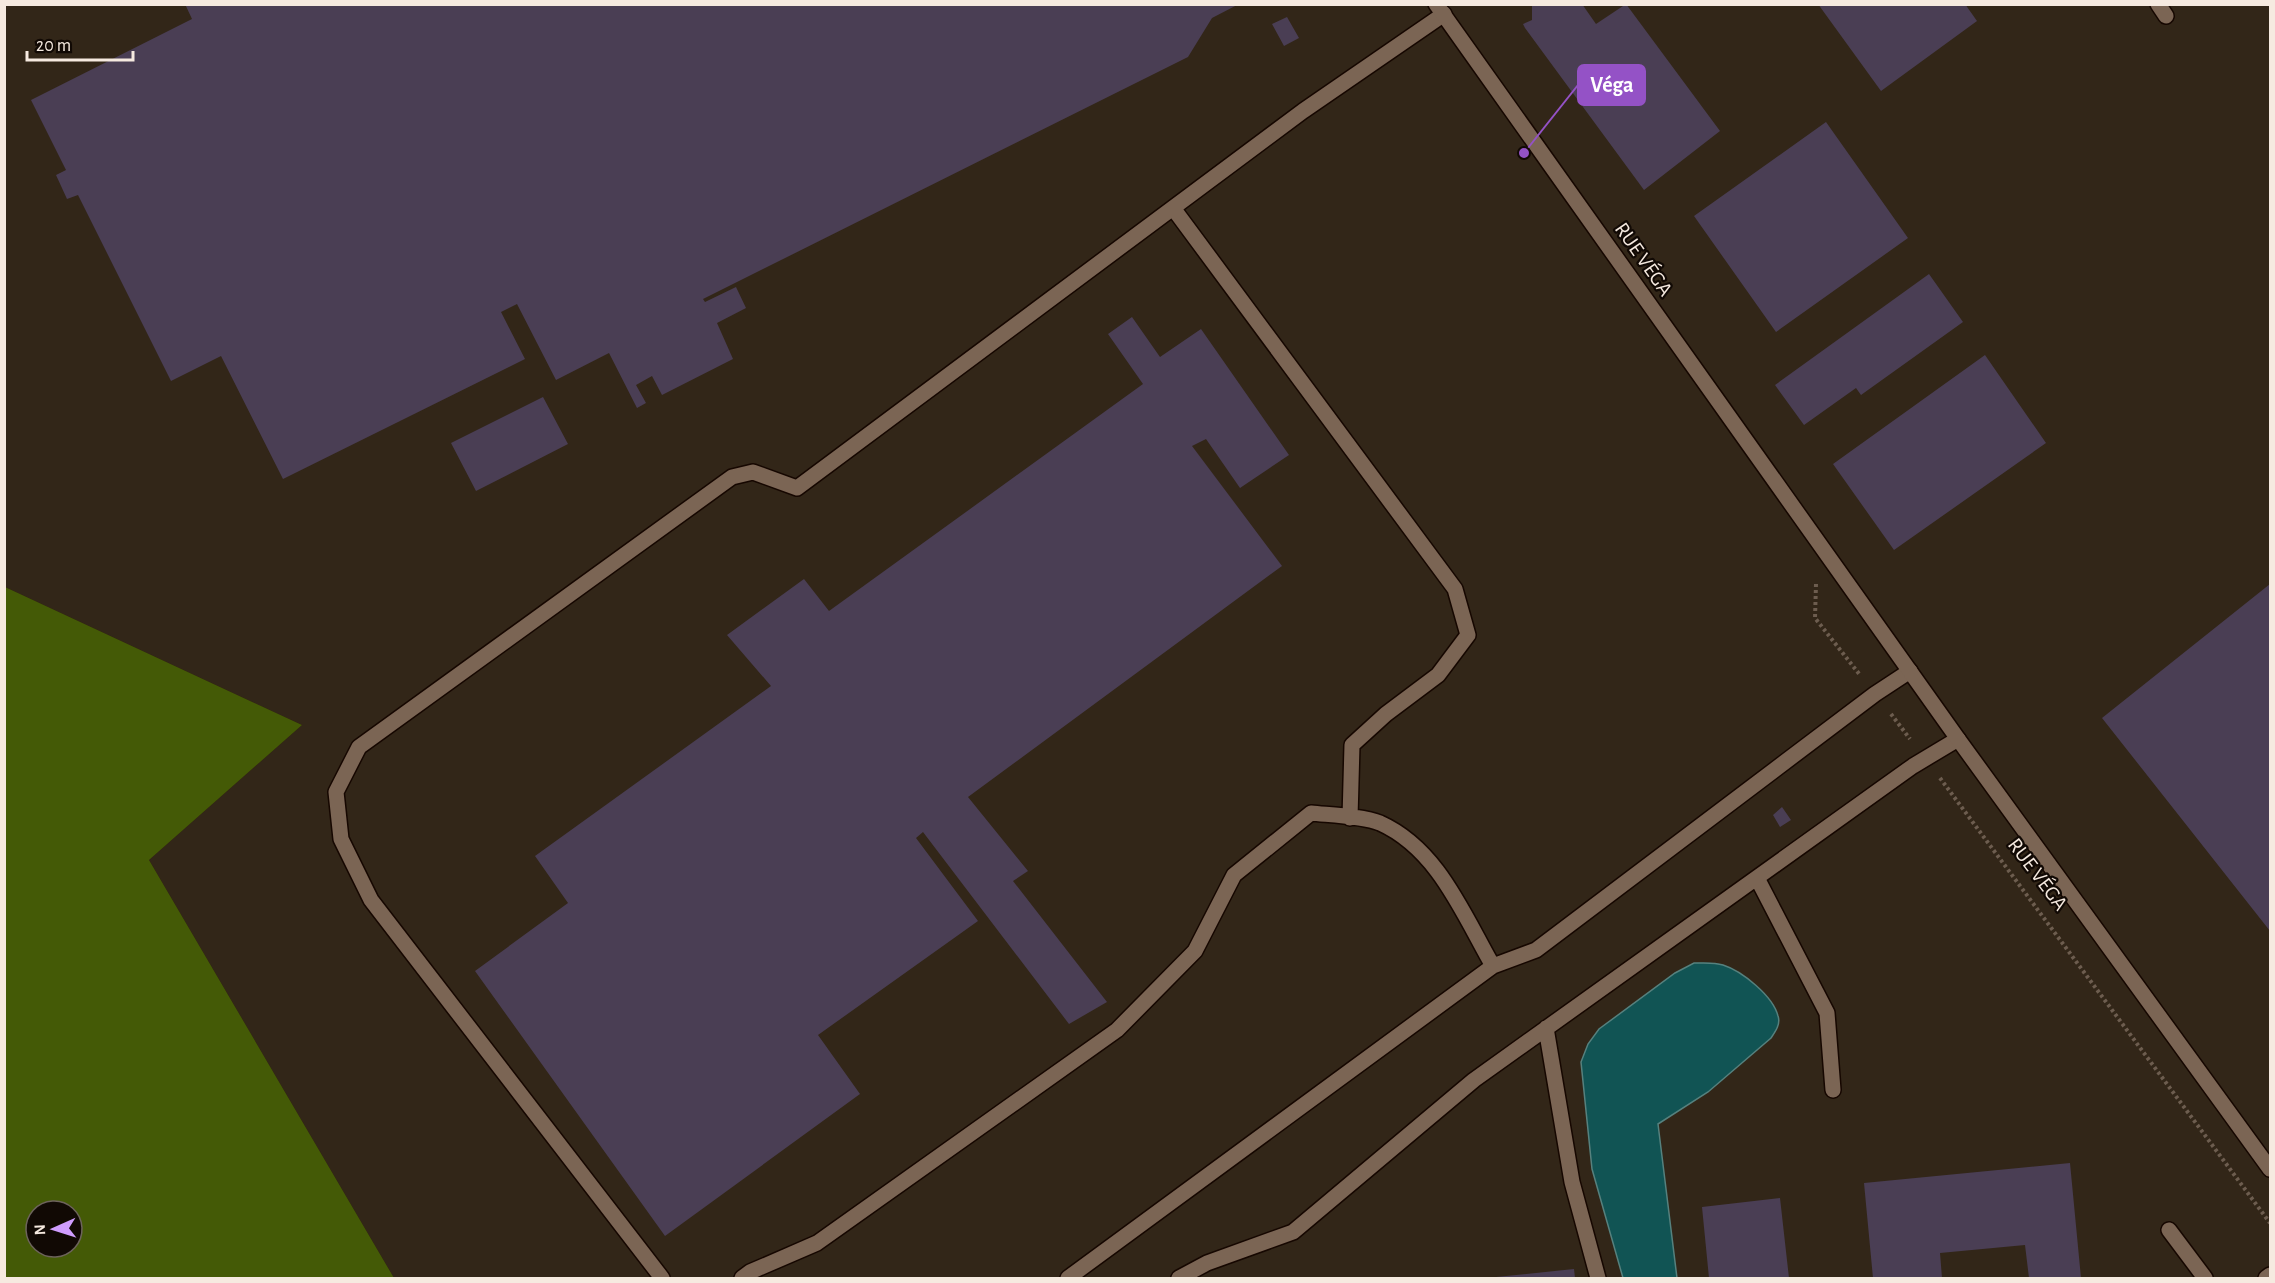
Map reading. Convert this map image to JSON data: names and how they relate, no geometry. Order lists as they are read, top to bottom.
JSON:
{
  "streets": {
    "street": ["RUE VÉGA"]
  },
  "places": ["Véga"],
  "scale_bar": "20 m",
  "north": "left"
}
